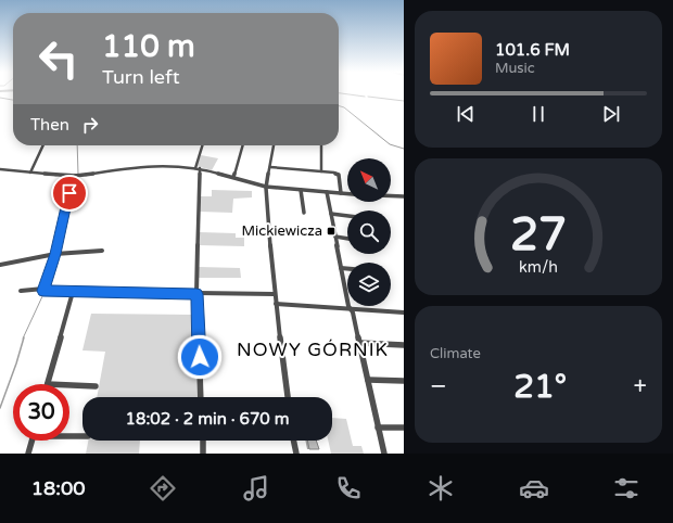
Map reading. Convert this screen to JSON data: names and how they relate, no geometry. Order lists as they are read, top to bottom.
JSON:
{
  "districts": ["NOWY GÓRNIK"],
  "places": {
    "transit": ["Mickiewicza"]
  },
  "north": "top left",
  "page": {
    "turn": ["110 m", "Turn left"],
    "song": ["101.6 FM", "Music"],
    "then": "Then",
    "tile": "Climate",
    "heat": ["−", "21°", "+"],
    "limit": "30",
    "trip": "18:02 · 2 min · 670 m",
    "tabs": "18:00",
    "gauge": ["27", "km/h"]
  }
}
